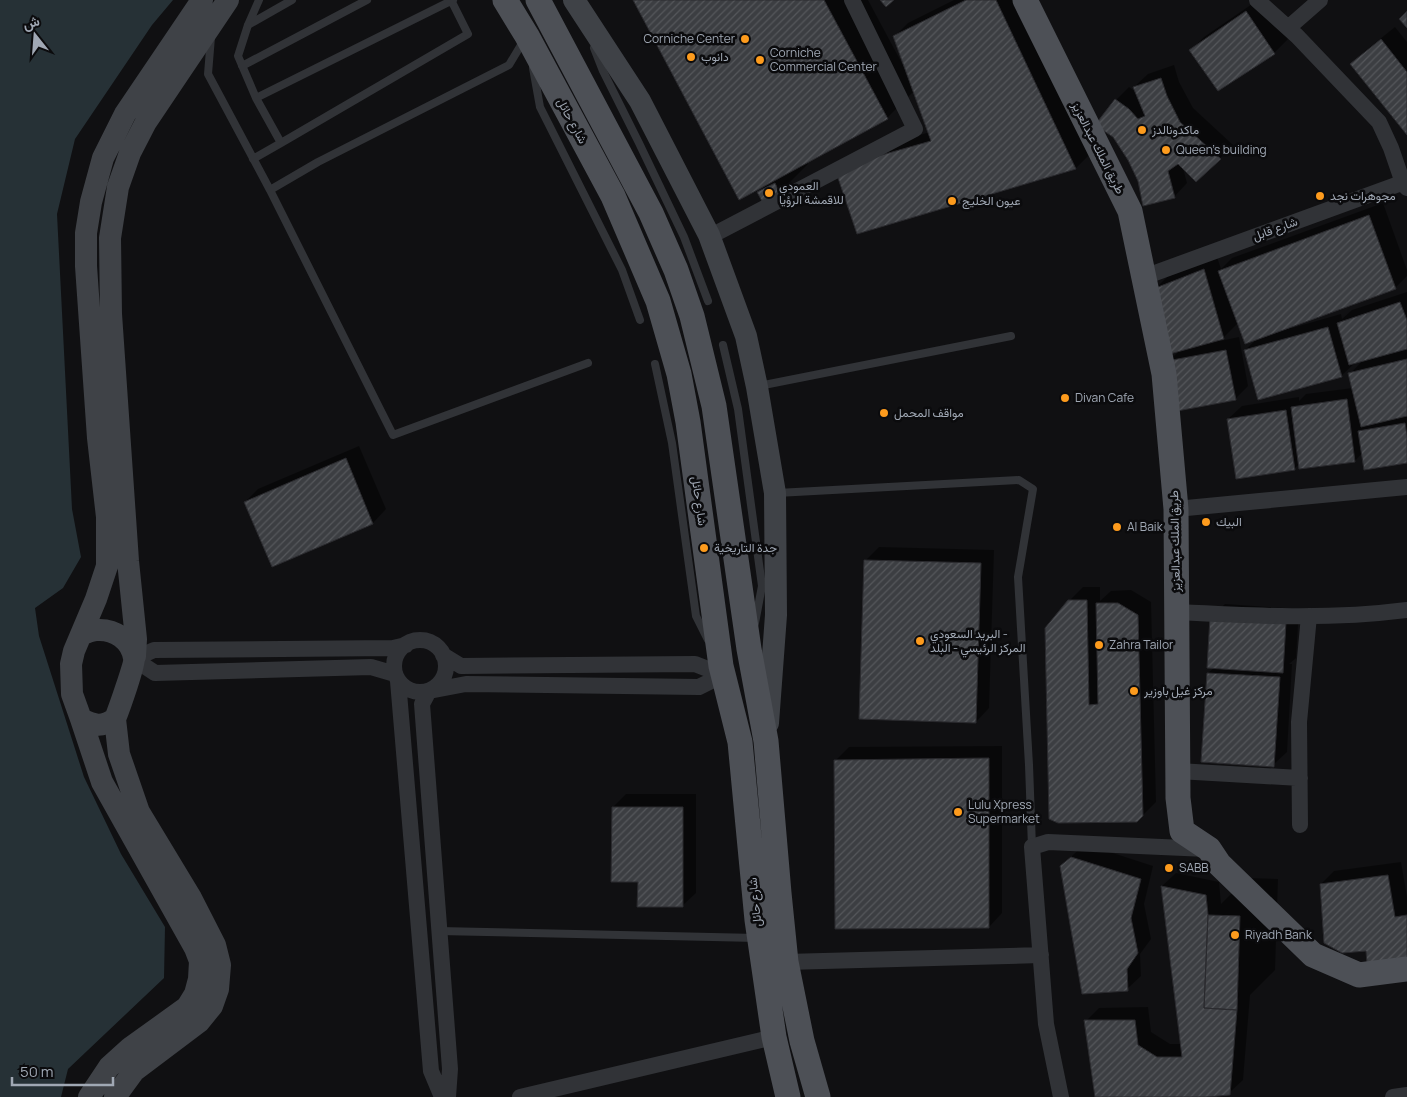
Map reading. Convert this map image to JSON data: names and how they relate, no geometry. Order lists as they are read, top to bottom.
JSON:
{
  "streets": {
    "main road": ["شارع حائل", "طريق الملك عبدالعزيز"],
    "street": ["شارع قابل"]
  },
  "crossings": [
    ["طريق الملك عبدالعزيز", "شارع قابل"]
  ],
  "places": [
    "Corniche Center",
    "دانوب",
    "Corniche Commercial Center",
    "ماكدونالدز",
    "Queen's building",
    "العمودي للاقمشة الرؤيا",
    "مجوهرات نجد",
    "عيون الخليج",
    "Divan Cafe",
    "مواقف المحمل",
    "البيك",
    "Al Baik",
    "جدة التاريخية",
    "البريد السعودي - المركز الرئيسي - البلد",
    "Zahra Tailor",
    "مركز غيل باوزير",
    "Lulu Xpress Supermarket",
    "SABB",
    "Riyadh Bank"
  ],
  "scale_bar": "50 m",
  "north": "top"
}
